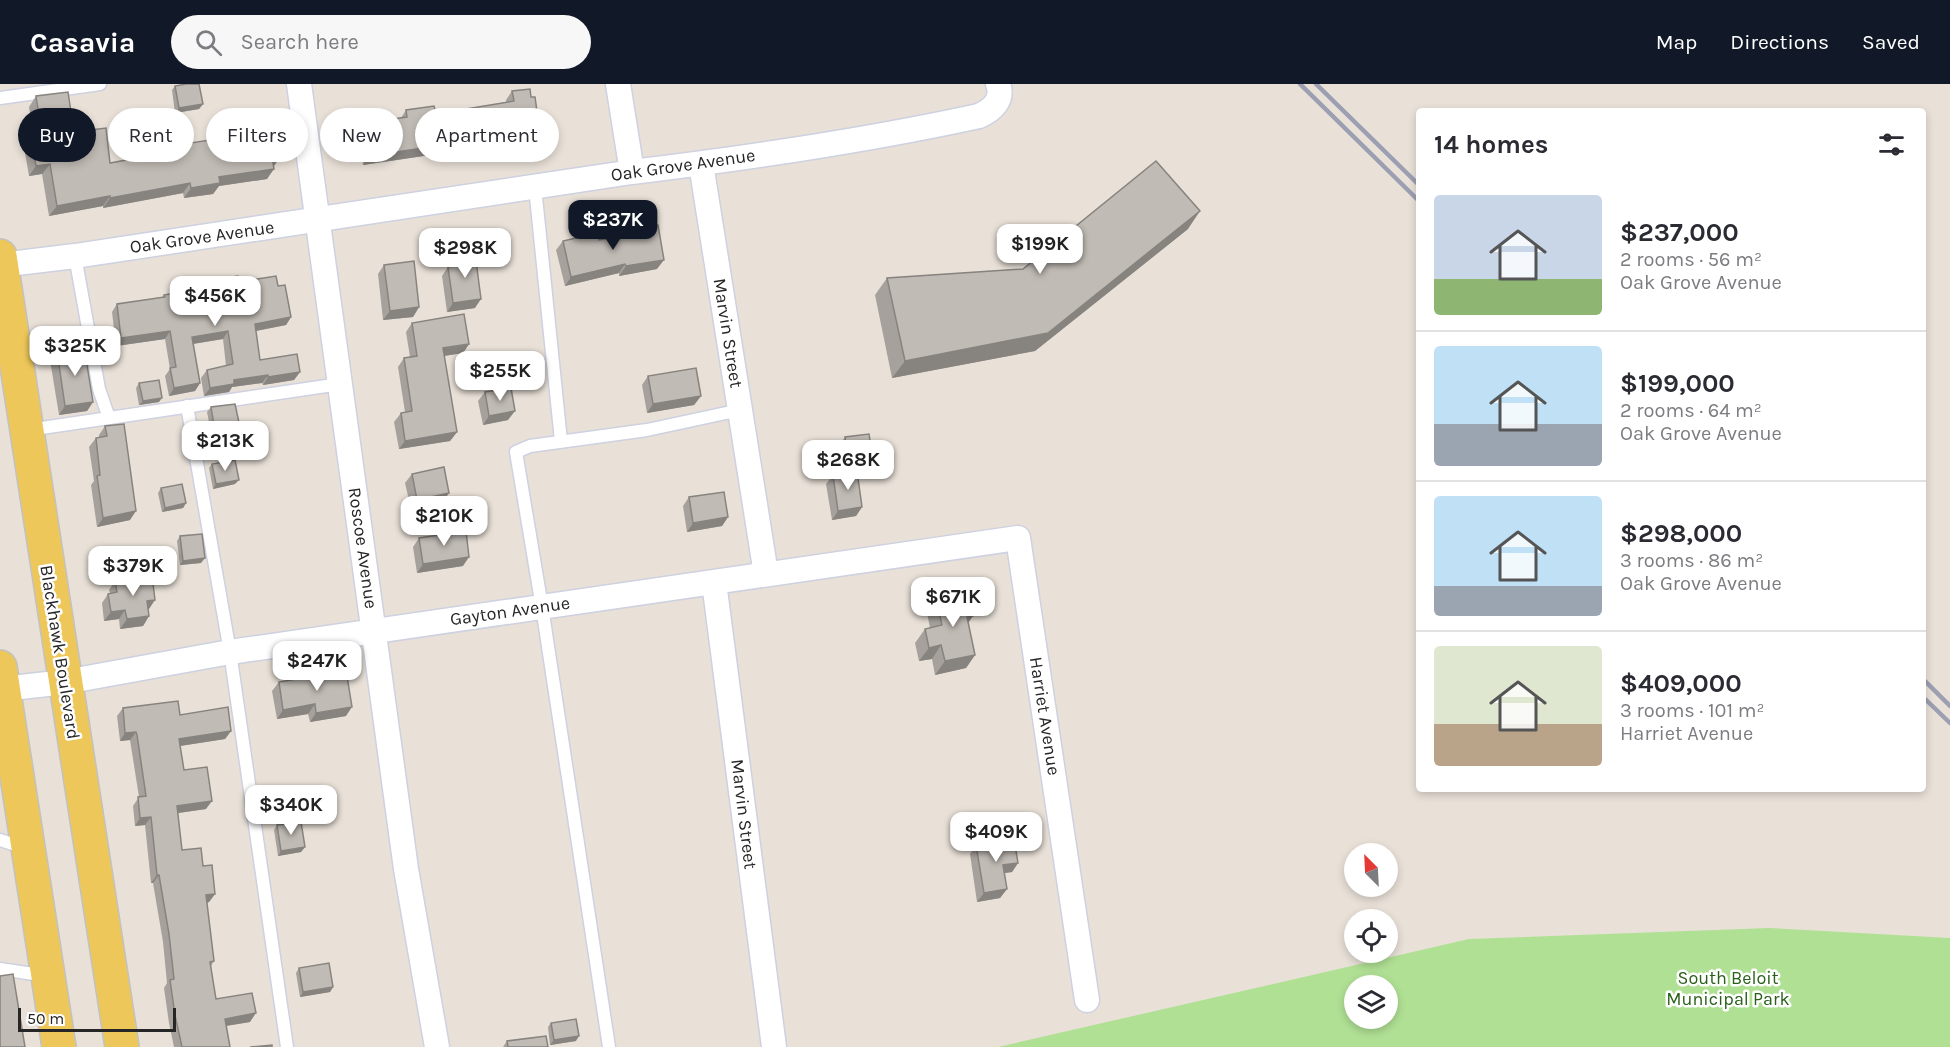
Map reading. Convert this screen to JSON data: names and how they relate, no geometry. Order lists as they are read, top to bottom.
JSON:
{
  "streets": {
    "main road": ["Blackhawk Boulevard"],
    "street": [
      "Oak Grove Avenue",
      "Marvin Street",
      "Roscoe Avenue",
      "Gayton Avenue",
      "Harriet Avenue"
    ]
  },
  "crossings": [
    ["Oak Grove Avenue", "Marvin Street"],
    ["Oak Grove Avenue", "Roscoe Avenue"],
    ["Oak Grove Avenue", "Blackhawk Boulevard"],
    ["Marvin Street", "Gayton Avenue"],
    ["Roscoe Avenue", "Gayton Avenue"],
    ["Gayton Avenue", "Blackhawk Boulevard"],
    ["Gayton Avenue", "Harriet Avenue"]
  ],
  "parks": ["South Beloit Municipal Park"],
  "scale_bar": "50 m",
  "north": "top left",
  "page": {
    "header": "Casavia",
    "search": "Search here",
    "nav": ["Map", "Directions", "Saved"],
    "chip": [
      "Buy",
      "Rent",
      "Filters",
      "New",
      "Apartment"
    ],
    "heading": "14 homes",
    "list": [
      {
        "name": "$237,000",
        "note": "2 rooms · 56 m² · Oak Grove Avenue"
      },
      {
        "name": "$199,000",
        "note": "2 rooms · 64 m² · Oak Grove Avenue"
      },
      {
        "name": "$298,000",
        "note": "3 rooms · 86 m² · Oak Grove Avenue"
      },
      {
        "name": "$409,000",
        "note": "3 rooms · 101 m² · Harriet Avenue"
      }
    ],
    "price": [
      "$237K",
      "$199K",
      "$298K",
      "$456K",
      "$325K",
      "$255K",
      "$213K",
      "$268K",
      "$210K",
      "$379K",
      "$671K",
      "$247K",
      "$340K",
      "$409K"
    ],
    "scale": "50 m"
  }
}
